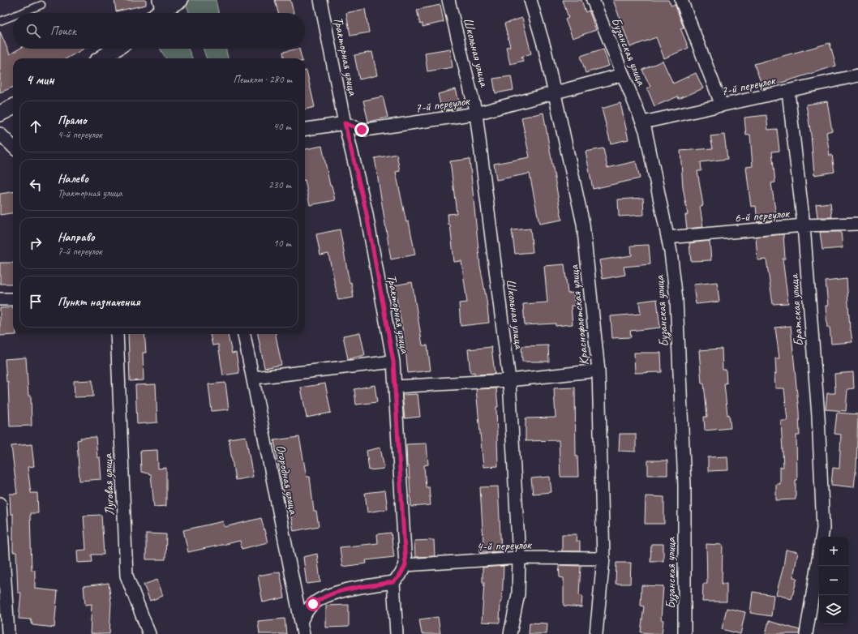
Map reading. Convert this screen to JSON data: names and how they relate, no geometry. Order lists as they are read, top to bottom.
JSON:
{
  "streets": {
    "street": [
      "Бузанская улица",
      "Школьная улица",
      "Тракторная улица",
      "7-й переулок",
      "6-й переулок",
      "Братская улица",
      "Краснофлотская улица",
      "Огородная улица",
      "Луговая улица",
      "4-й переулок"
    ]
  },
  "crossings": [
    ["Бузанская улица", "7-й переулок"],
    ["Бузанская улица", "6-й переулок"],
    ["Школьная улица", "7-й переулок"],
    ["Школьная улица", "4-й переулок"],
    ["Тракторная улица", "7-й переулок"],
    ["Тракторная улица", "4-й переулок"],
    ["7-й переулок", "Братская улица"],
    ["7-й переулок", "Краснофлотская улица"],
    ["6-й переулок", "Братская улица"],
    ["Краснофлотская улица", "4-й переулок"]
  ],
  "page": {
    "search": "Поиск",
    "heading": ["4 мин", "Пешком · 280 m"],
    "list": [
      ["Прямо", "4-й переулок", "40 m"],
      ["Налево", "Тракторная улица", "230 m"],
      ["Направо", "7-й переулок", "10 m"],
      "Пункт назначения"
    ],
    "map_buttons": ["+", "−"]
  }
}
